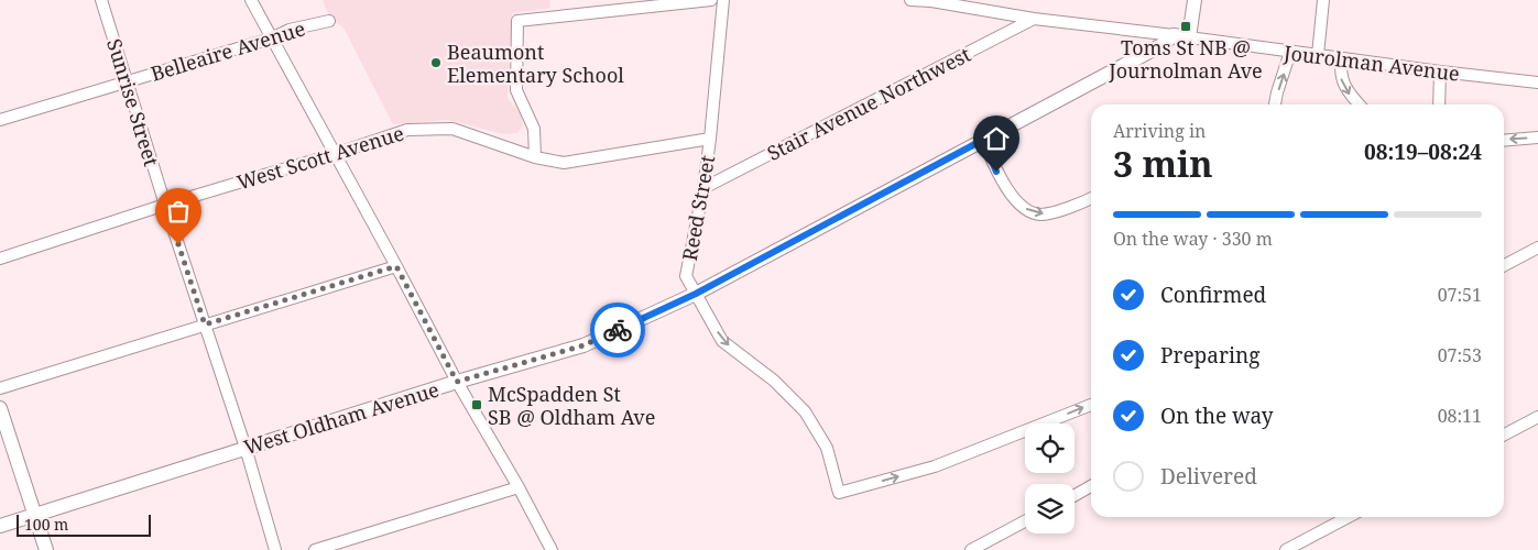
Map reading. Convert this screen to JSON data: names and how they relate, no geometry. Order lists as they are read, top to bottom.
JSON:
{
  "streets": {
    "street": [
      "Belleaire Avenue",
      "Jourolman Avenue",
      "Sunrise Street",
      "Stair Avenue Northwest",
      "West Scott Avenue",
      "Reed Street",
      "West Oldham Avenue"
    ]
  },
  "crossings": [
    ["Belleaire Avenue", "Sunrise Street"],
    ["Jourolman Avenue", "Stair Avenue Northwest"],
    ["Jourolman Avenue", "West Oldham Avenue"],
    ["Sunrise Street", "West Scott Avenue"],
    ["Sunrise Street", "West Oldham Avenue"],
    ["Stair Avenue Northwest", "Reed Street"],
    ["West Scott Avenue", "Reed Street"],
    ["Reed Street", "West Oldham Avenue"]
  ],
  "places": {
    "transit": ["Toms St NB @ Journolman Ave", "McSpadden St SB @ Oldham Ave"],
    "other": ["Beaumont Elementary School"]
  },
  "scale_bar": "100 m",
  "page": {
    "heading": ["3 min", "Arriving in", "08:19–08:24"],
    "bar": "On the way · 330 m",
    "list": [
      ["Confirmed", "07:51"],
      ["Preparing", "07:53"],
      ["On the way", "08:11"],
      "Delivered"
    ],
    "scale": "100 m"
  }
}
